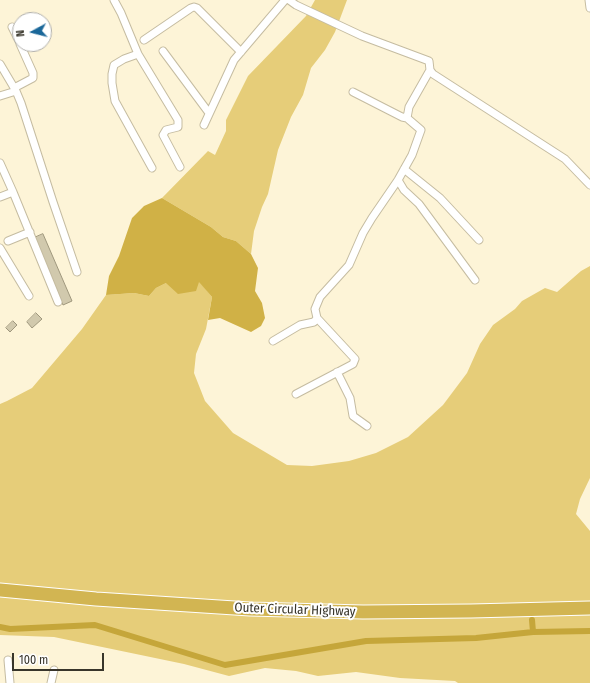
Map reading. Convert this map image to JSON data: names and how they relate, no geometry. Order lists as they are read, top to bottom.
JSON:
{
  "streets": {
    "highway": ["Outer Circular Highway"]
  },
  "scale_bar": "100 m",
  "north": "left"
}
